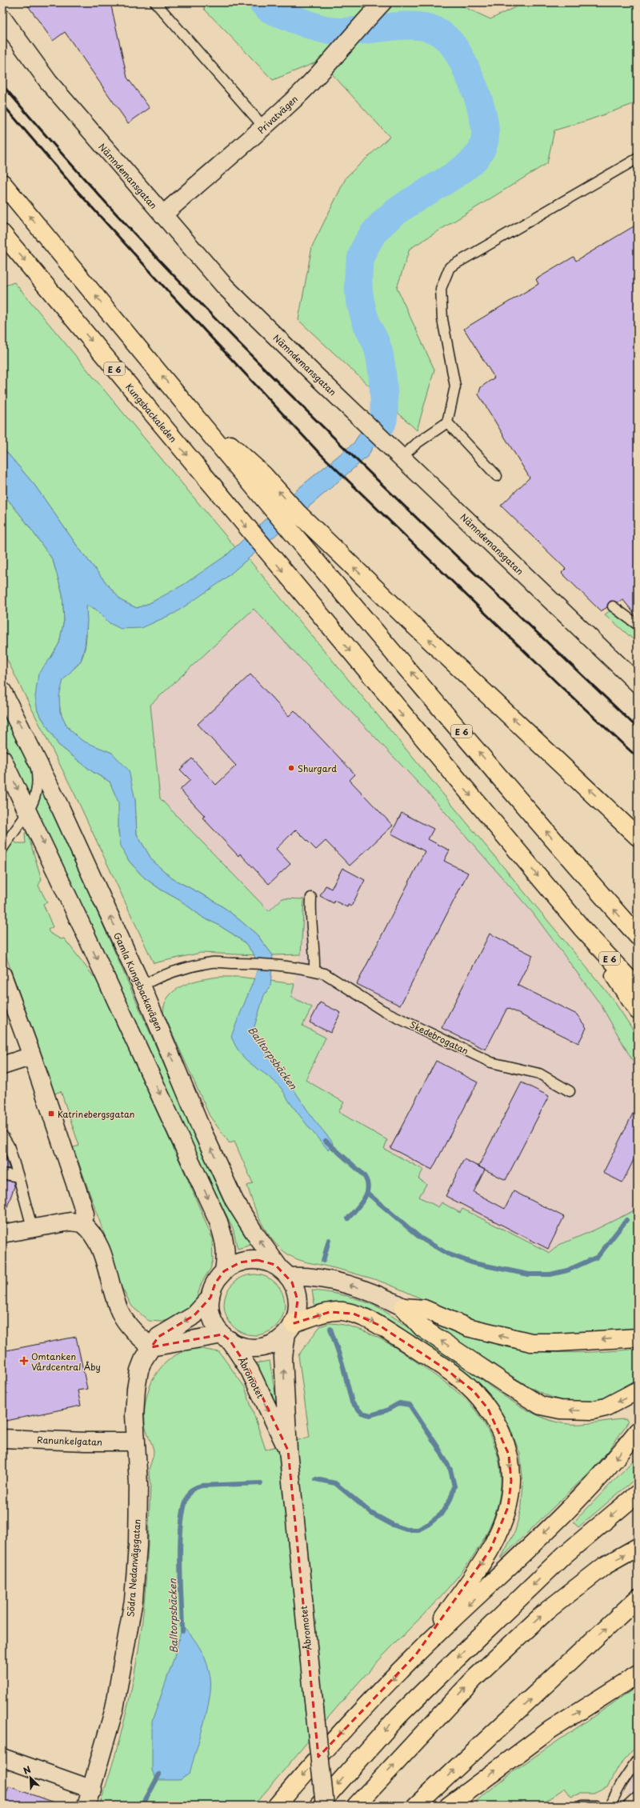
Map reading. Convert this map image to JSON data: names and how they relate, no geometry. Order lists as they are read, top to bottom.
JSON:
{
  "streets": {
    "highway": ["E 6", "Kungsbackaleden"],
    "street": [
      "Privatvägen",
      "Nämndemansgatan",
      "Gamla Kungsbackavägen",
      "Åbromotet",
      "Ranunkelgatan",
      "Södra Nedanvägsgatan"
    ],
    "lane": ["Skedebrogatan"]
  },
  "crossings": [
    ["Privatvägen", "Nämndemansgatan"],
    ["E 6", "Kungsbackaleden"],
    ["Gamla Kungsbackavägen", "Skedebrogatan"],
    ["Gamla Kungsbackavägen", "Åbromotet"],
    ["Gamla Kungsbackavägen", "Södra Nedanvägsgatan"],
    ["Åbromotet", "Södra Nedanvägsgatan"],
    ["Ranunkelgatan", "Södra Nedanvägsgatan"]
  ],
  "water": ["Balltorpsbäcken"],
  "places": {
    "other": ["Shurgard"],
    "transit": ["Katrinebergsgatan"],
    "health": ["Omtanken Vårdcentral Åby"]
  },
  "north": "top left"
}
